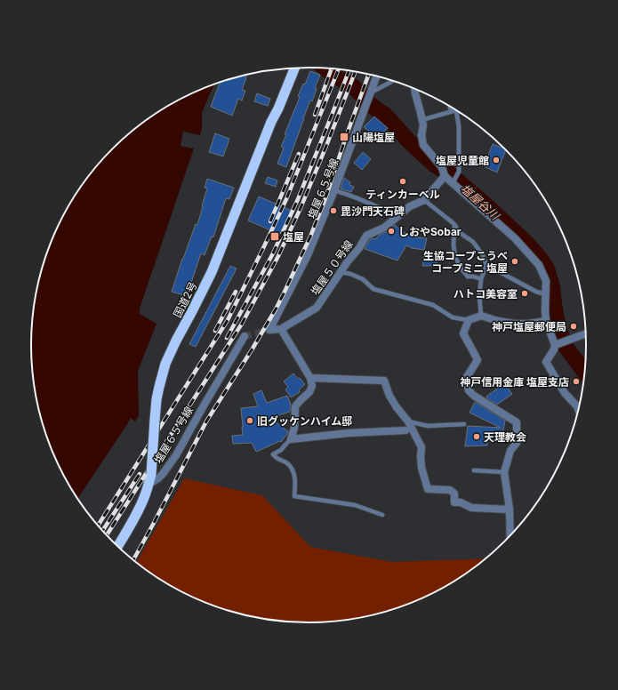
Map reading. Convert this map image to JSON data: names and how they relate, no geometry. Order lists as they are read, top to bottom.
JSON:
{
  "streets": {
    "highway": ["国道2号"],
    "street": ["塩屋６５号線", "塩屋５０号線"]
  },
  "crossings": [
    ["塩屋６５号線", "塩屋５０号線"],
    ["塩屋６５号線", "国道2号"]
  ],
  "water": ["塩屋谷川"],
  "places": {
    "transit": ["山陽塩屋", "塩屋"],
    "other": [
      "塩屋児童館",
      "ティンカーベル",
      "毘沙門天石碑",
      "しおやSobar",
      "生協コープこうべ コープミニ 塩屋",
      "ハトコ美容室",
      "神戸塩屋郵便局",
      "神戸信用金庫 塩屋支店",
      "旧グッケンハイム邸",
      "天理教会"
    ]
  }
}
